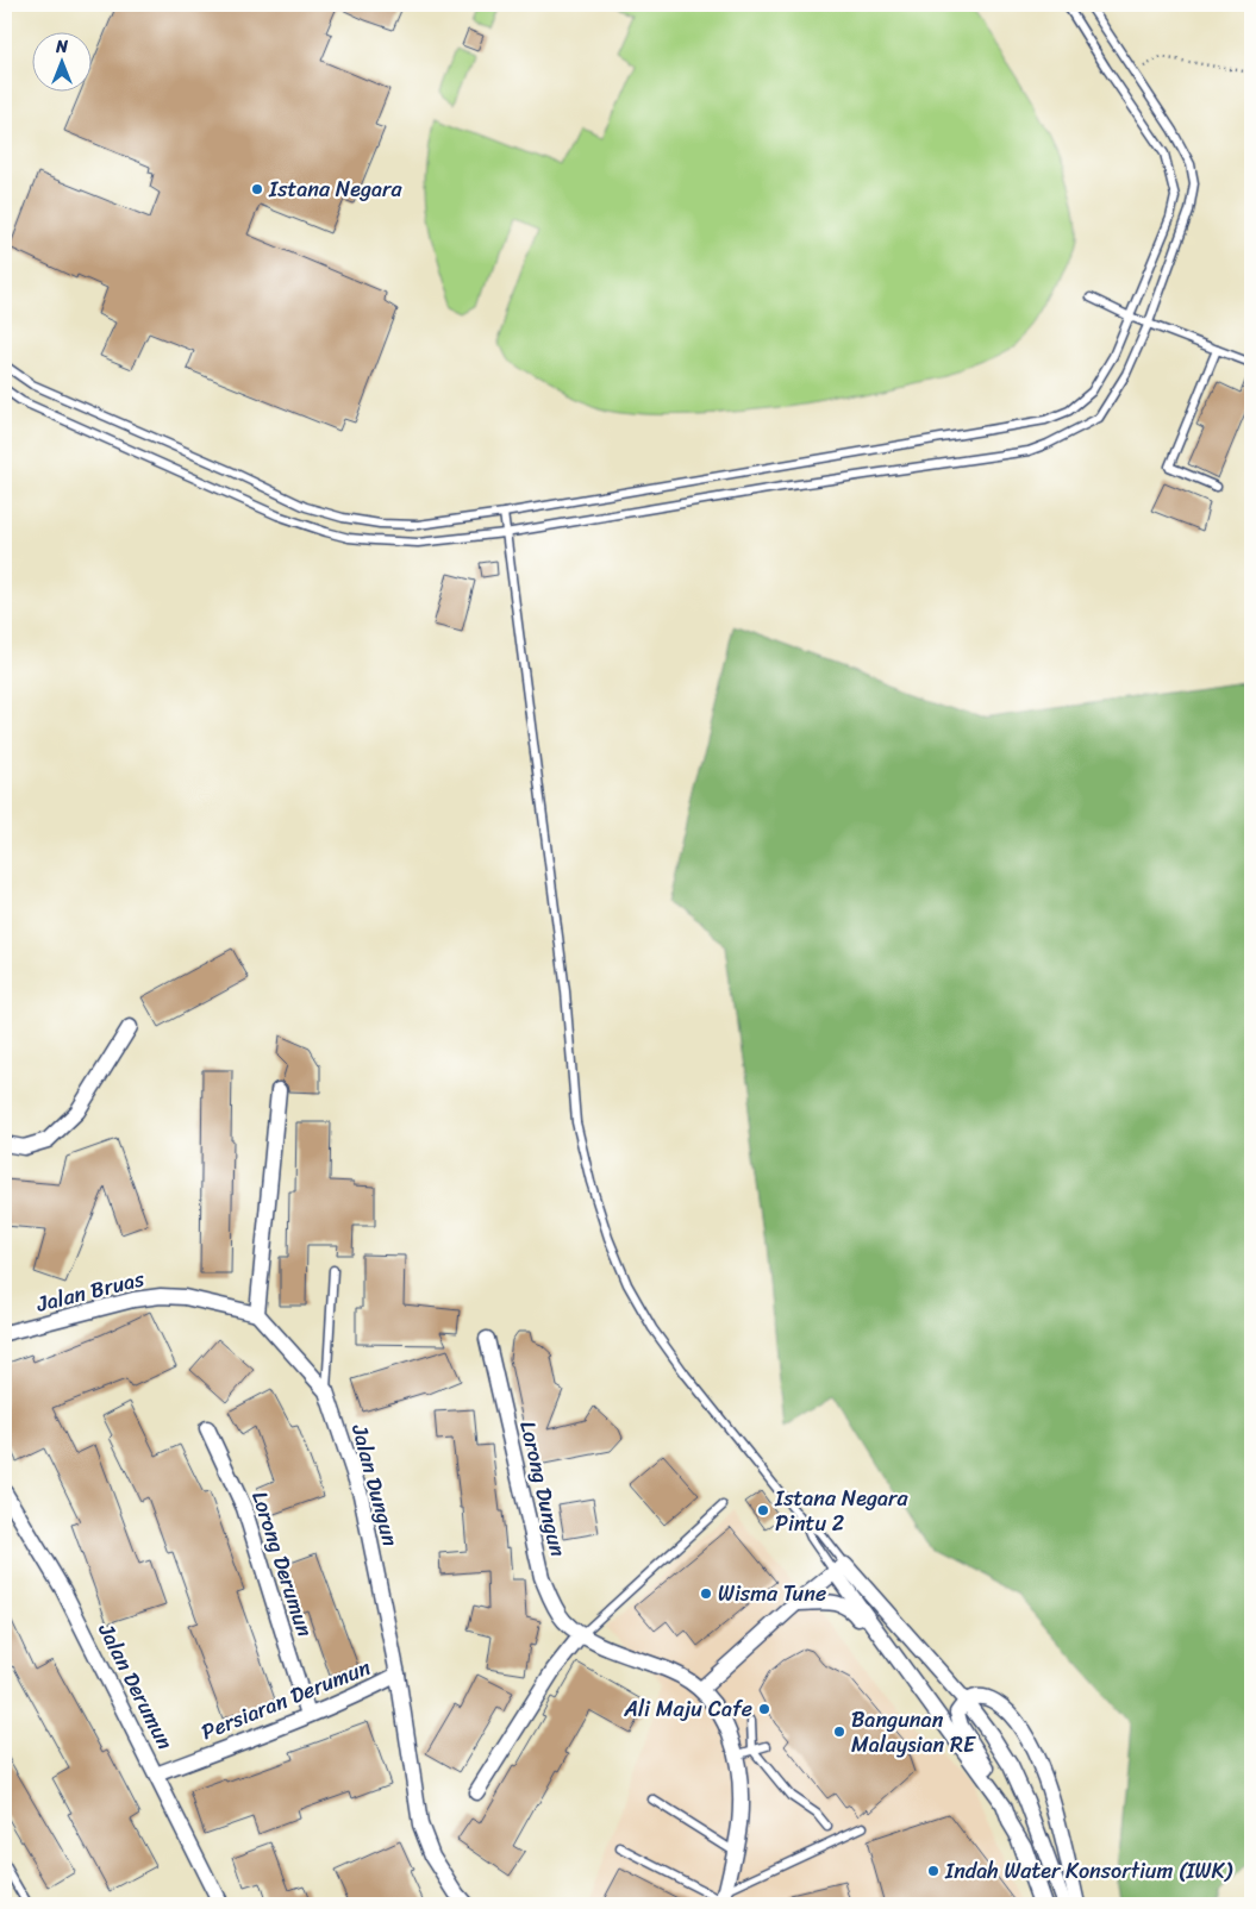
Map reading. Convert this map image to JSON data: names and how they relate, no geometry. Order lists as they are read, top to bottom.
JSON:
{
  "streets": {
    "street": [
      "Jalan Bruas",
      "Jalan Dungun",
      "Lorong Dungun",
      "Lorong Derumun",
      "Jalan Derumun",
      "Persiaran Derumun"
    ]
  },
  "crossings": [
    ["Jalan Bruas", "Jalan Dungun"],
    ["Jalan Dungun", "Persiaran Derumun"],
    ["Lorong Derumun", "Persiaran Derumun"],
    ["Jalan Derumun", "Persiaran Derumun"]
  ],
  "places": [
    "Istana Negara",
    "Istana Negara Pintu 2",
    "Wisma Tune",
    "Ali Maju Cafe",
    "Bangunan Malaysian RE",
    "Indah Water Konsortium (IWK)"
  ],
  "north": "top"
}
